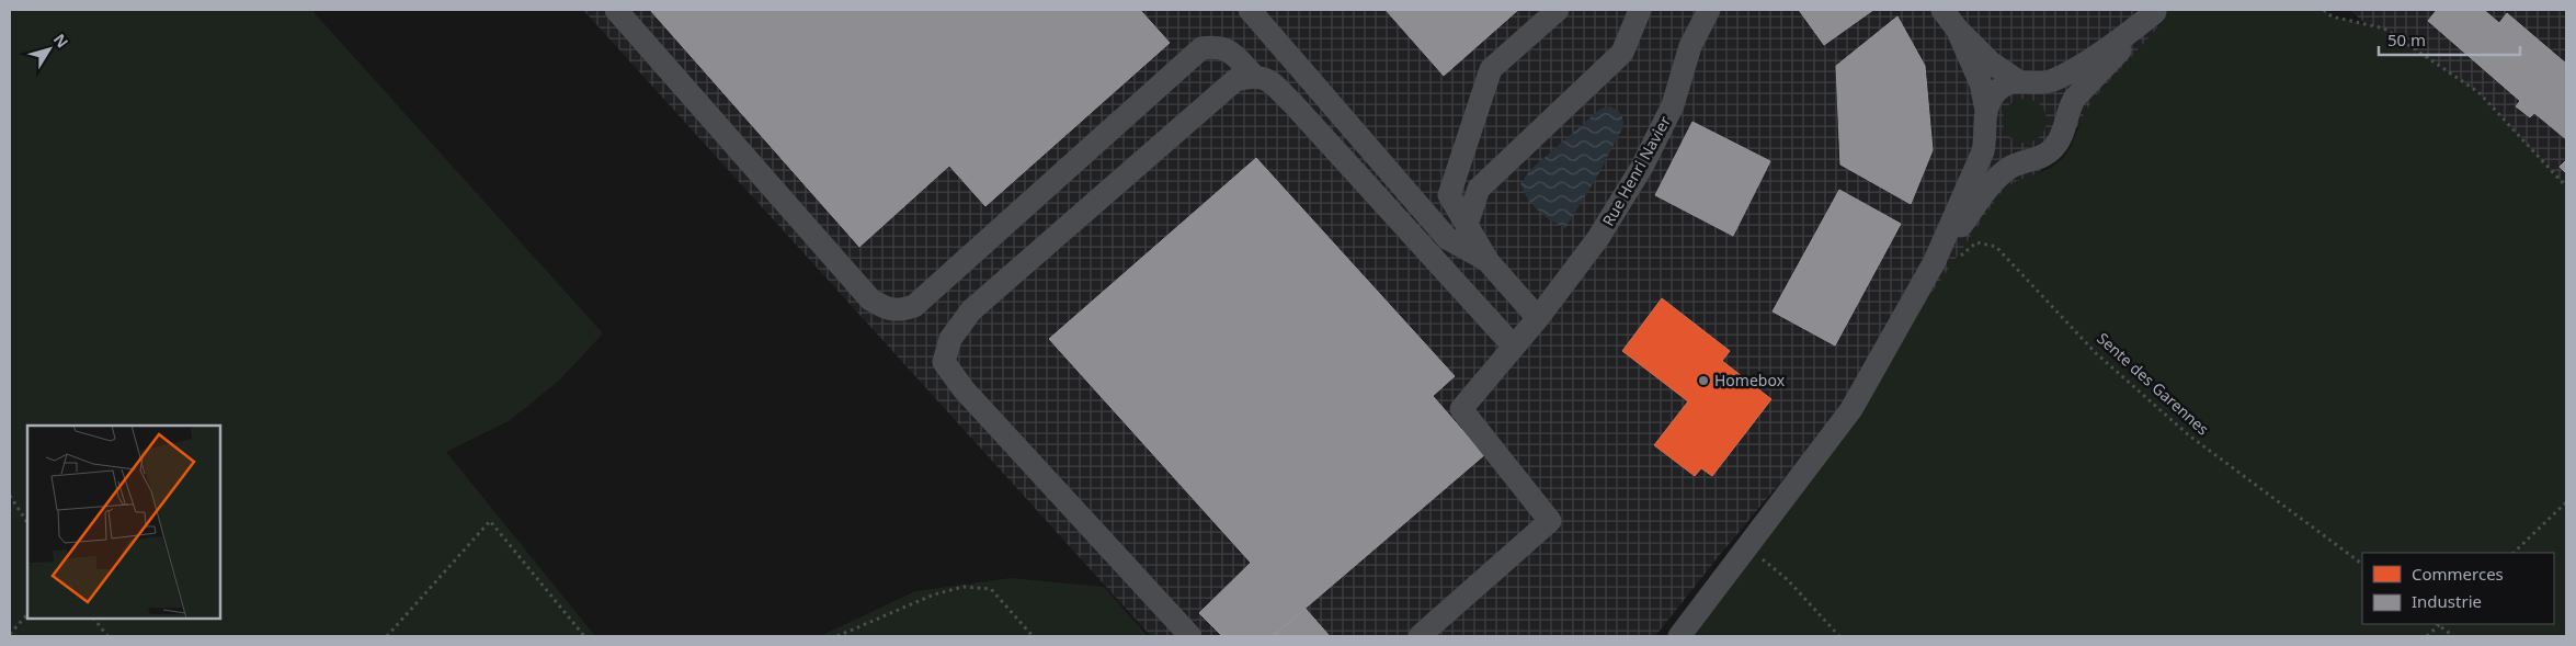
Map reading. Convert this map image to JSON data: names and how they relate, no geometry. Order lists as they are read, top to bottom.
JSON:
{
  "streets": {
    "street": ["Rue Henri Navier"],
    "path": ["Sente des Garennes"]
  },
  "places": ["Homebox"],
  "legend": ["Commerces", "Industrie"],
  "scale_bar": "50 m",
  "north": "top right"
}
